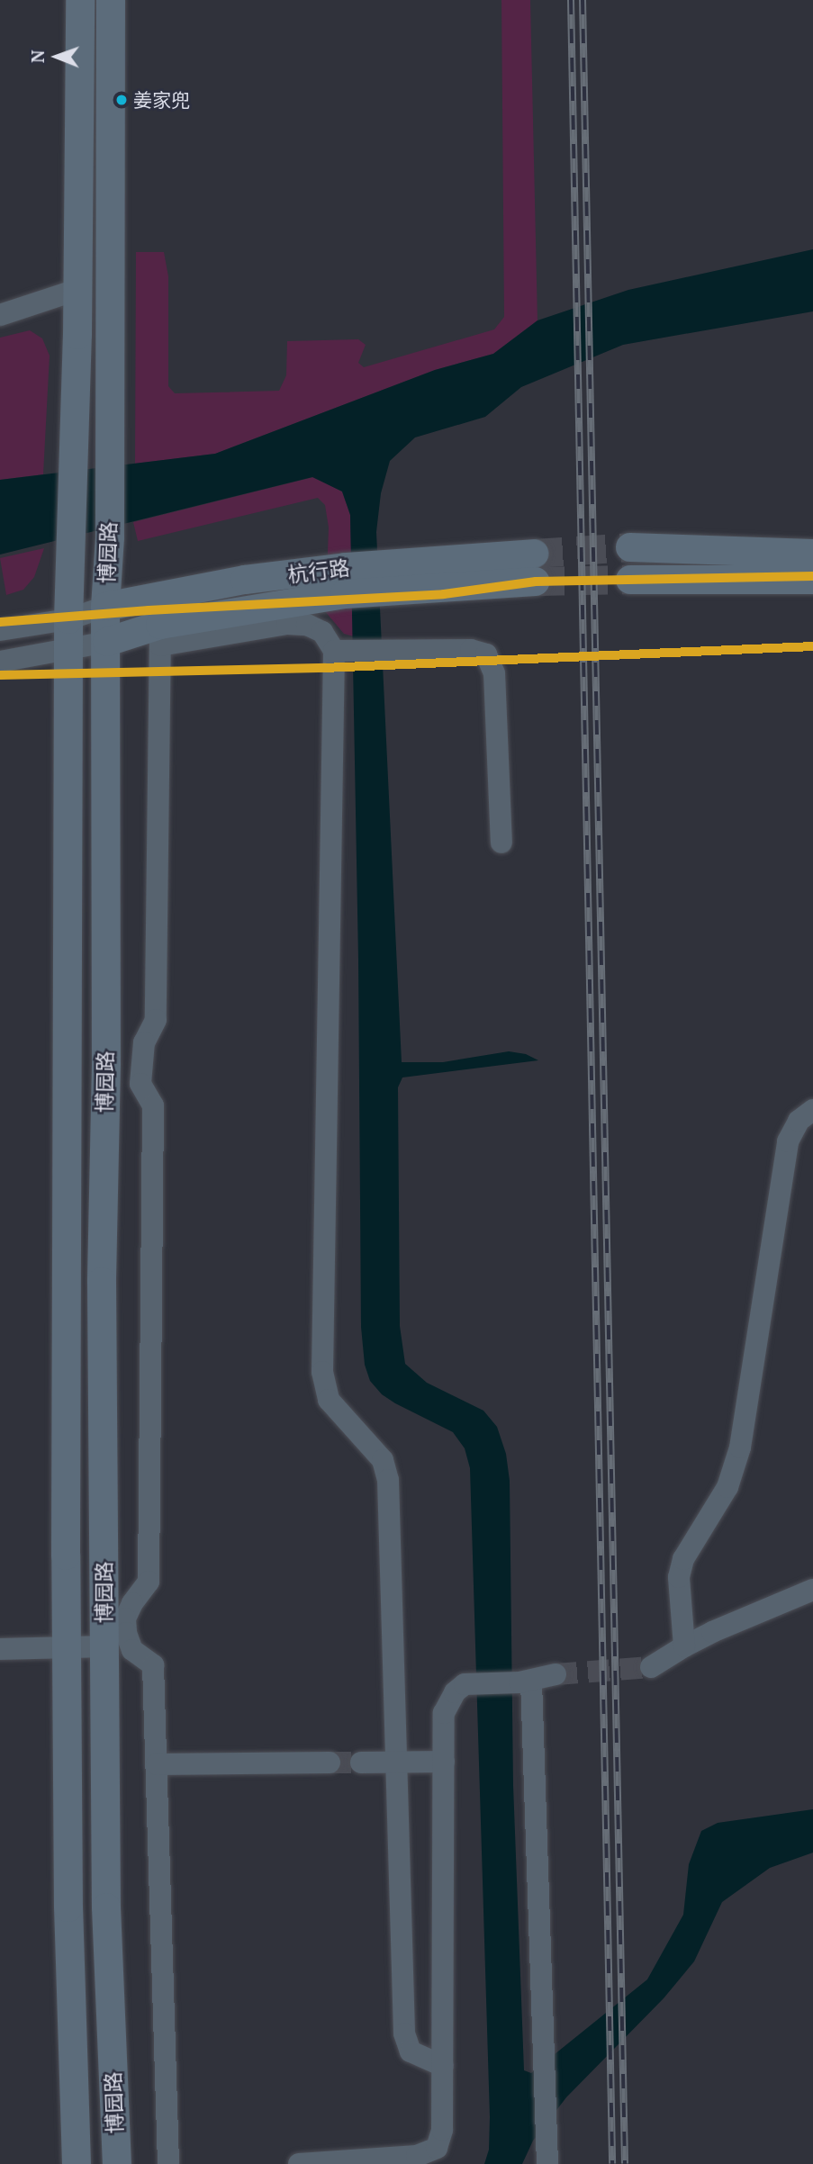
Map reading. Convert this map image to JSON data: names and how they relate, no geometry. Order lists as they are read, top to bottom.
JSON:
{
  "streets": {
    "main road": ["博园路", "杭行路"]
  },
  "crossings": [
    ["博园路", "杭行路"]
  ],
  "places": ["姜家兜"],
  "north": "left"
}
